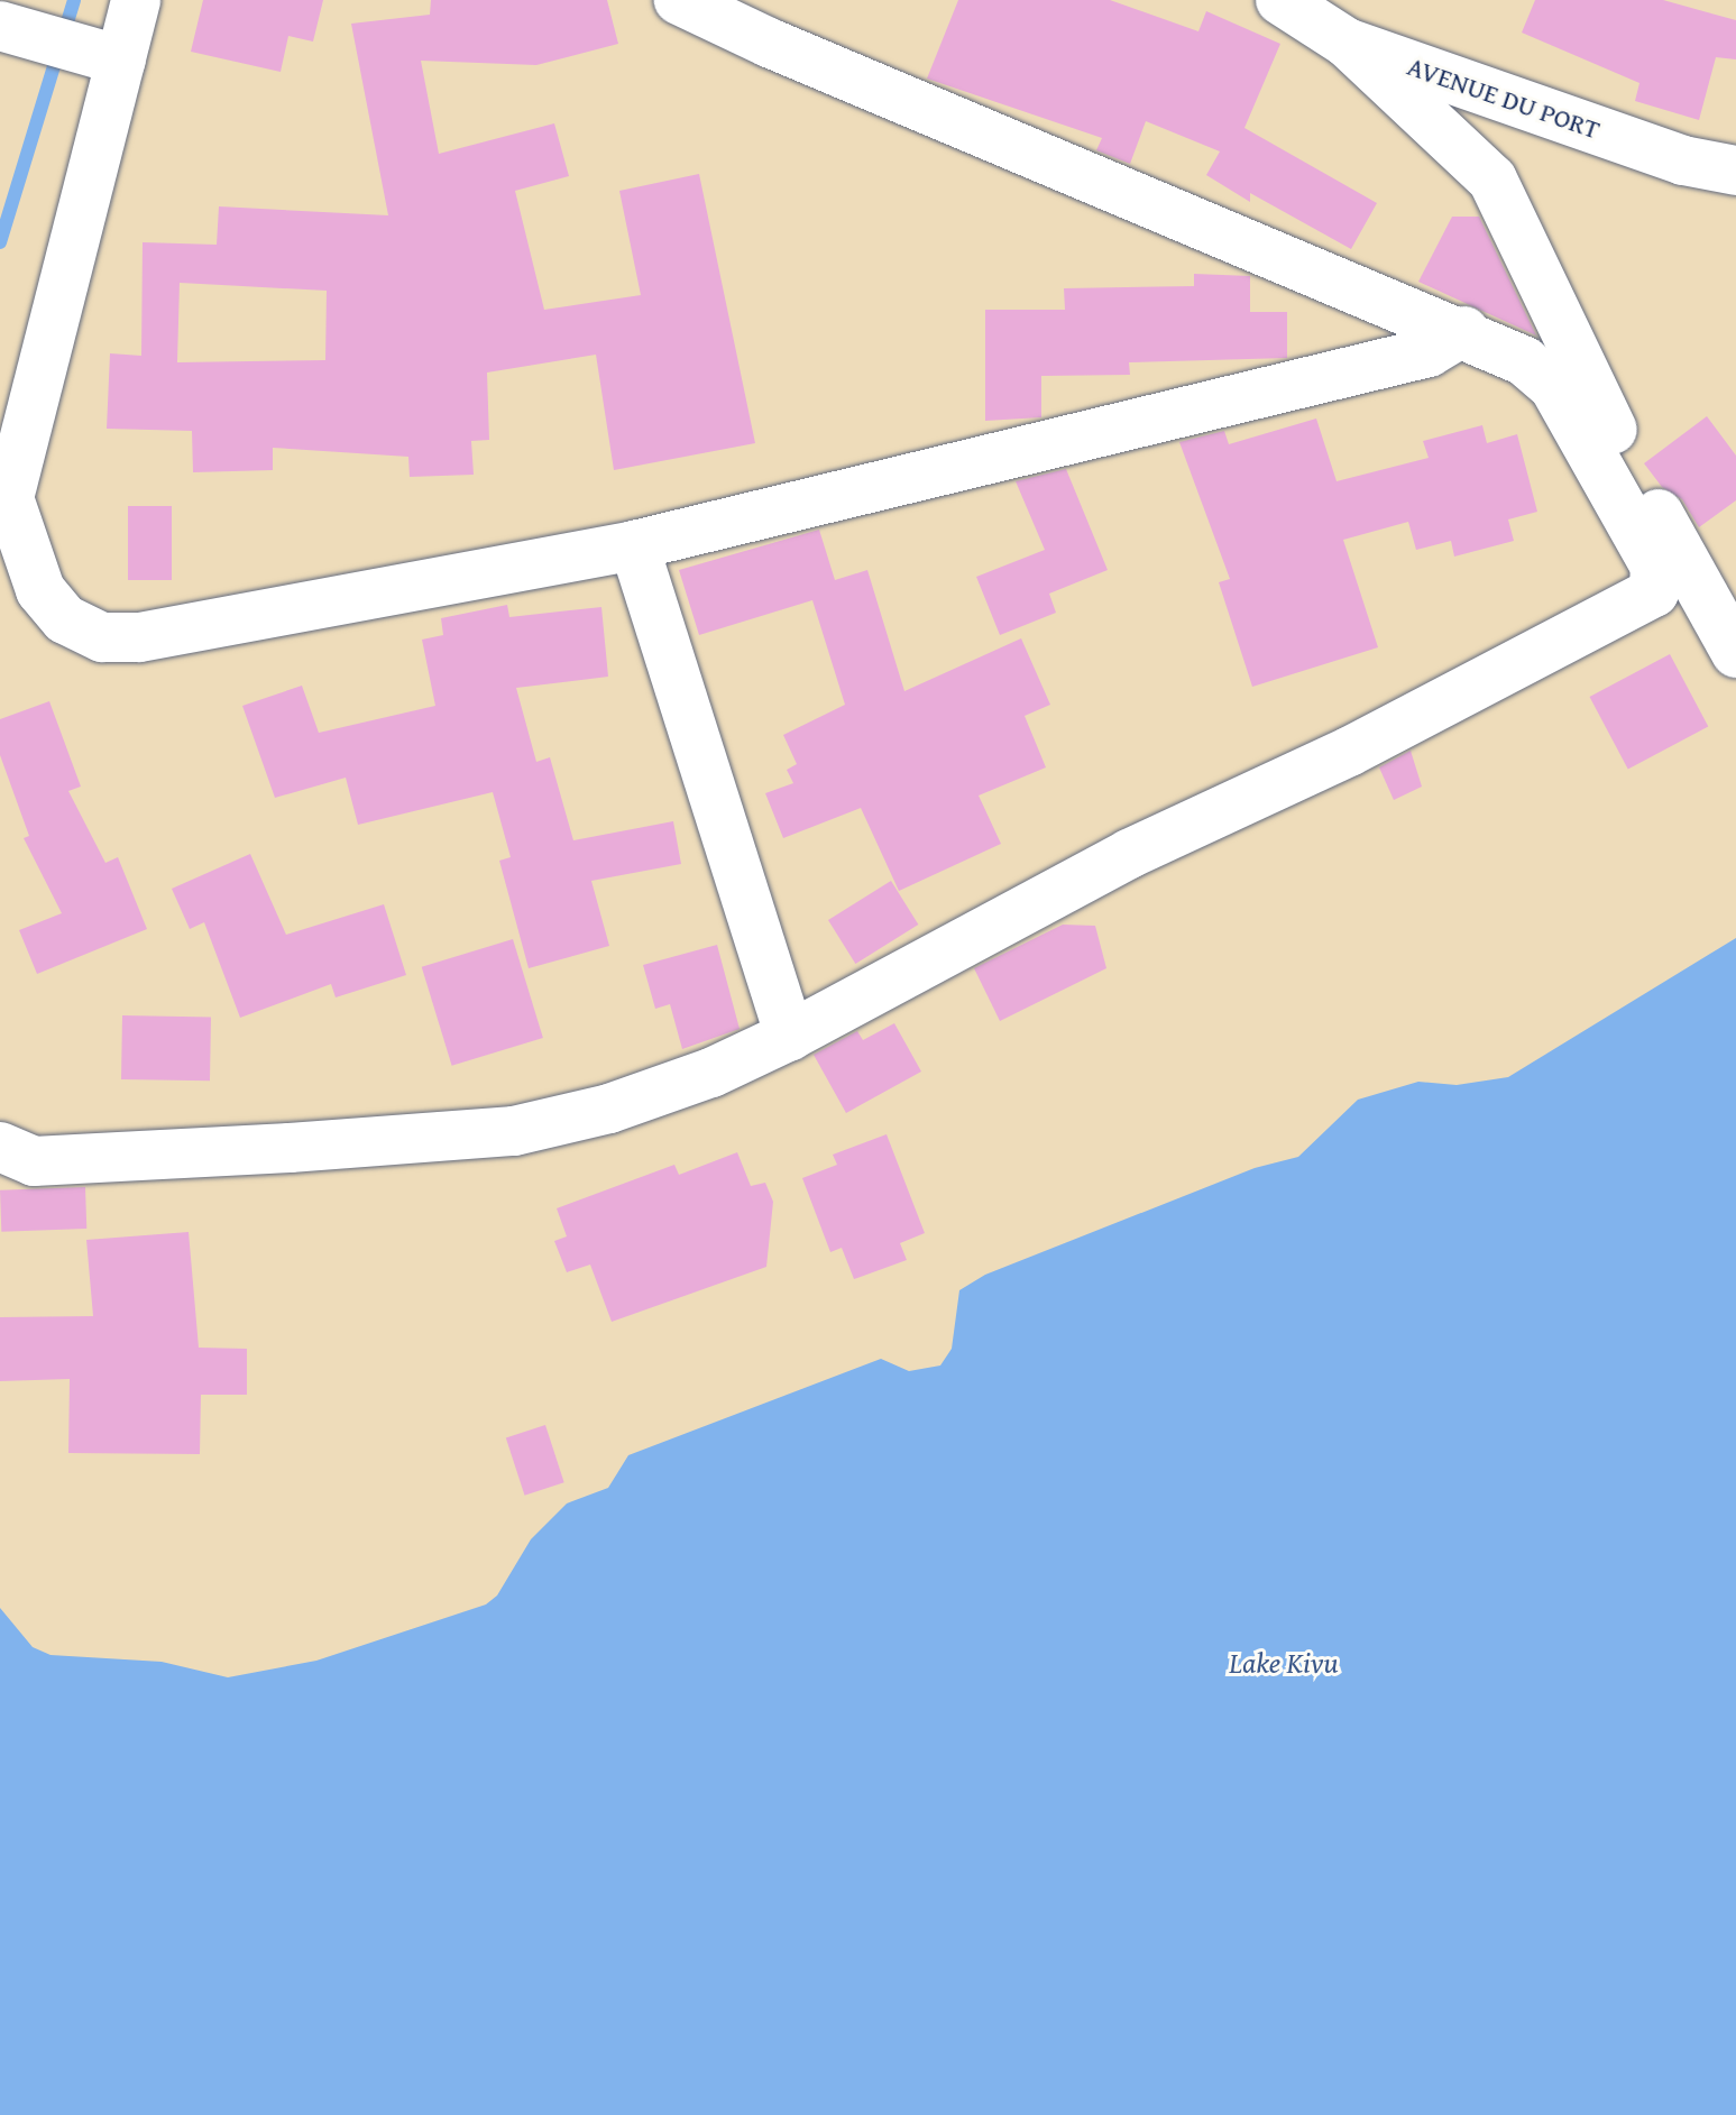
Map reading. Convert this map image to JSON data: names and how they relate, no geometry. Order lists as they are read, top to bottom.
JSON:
{
  "streets": {
    "street": ["AVENUE DU PORT"]
  },
  "water": ["Lake Kivu"]
}
